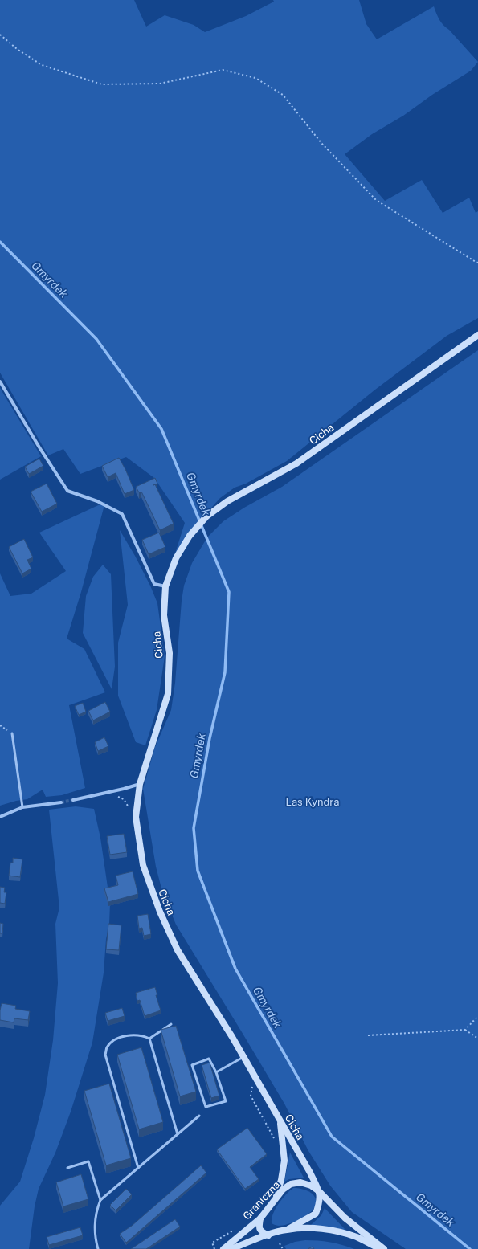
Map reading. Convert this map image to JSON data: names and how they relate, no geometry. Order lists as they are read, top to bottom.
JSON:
{
  "streets": {
    "street": ["Cicha", "Graniczna"]
  },
  "crossings": [
    ["Cicha", "Graniczna"]
  ],
  "water": ["Gmyrdek"],
  "parks": ["Las Kyndra"]
}
